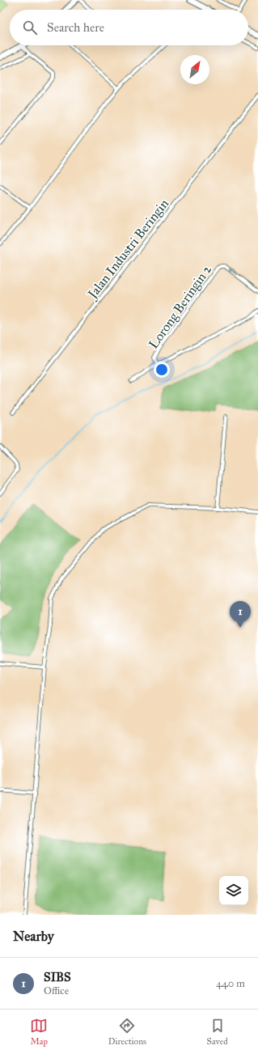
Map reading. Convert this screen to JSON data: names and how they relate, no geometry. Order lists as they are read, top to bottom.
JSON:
{
  "streets": {
    "street": ["Jalan Industri Beringin", "Lorong Beringin 2"]
  },
  "north": "top right",
  "page": {
    "search": "Search here",
    "pins": "1",
    "heading": "Nearby",
    "list": [
      {
        "mark": "1",
        "name": "SIBS",
        "note": "Office",
        "value": "440 m"
      }
    ],
    "nav": ["Map", "Directions", "Saved"]
  }
}
